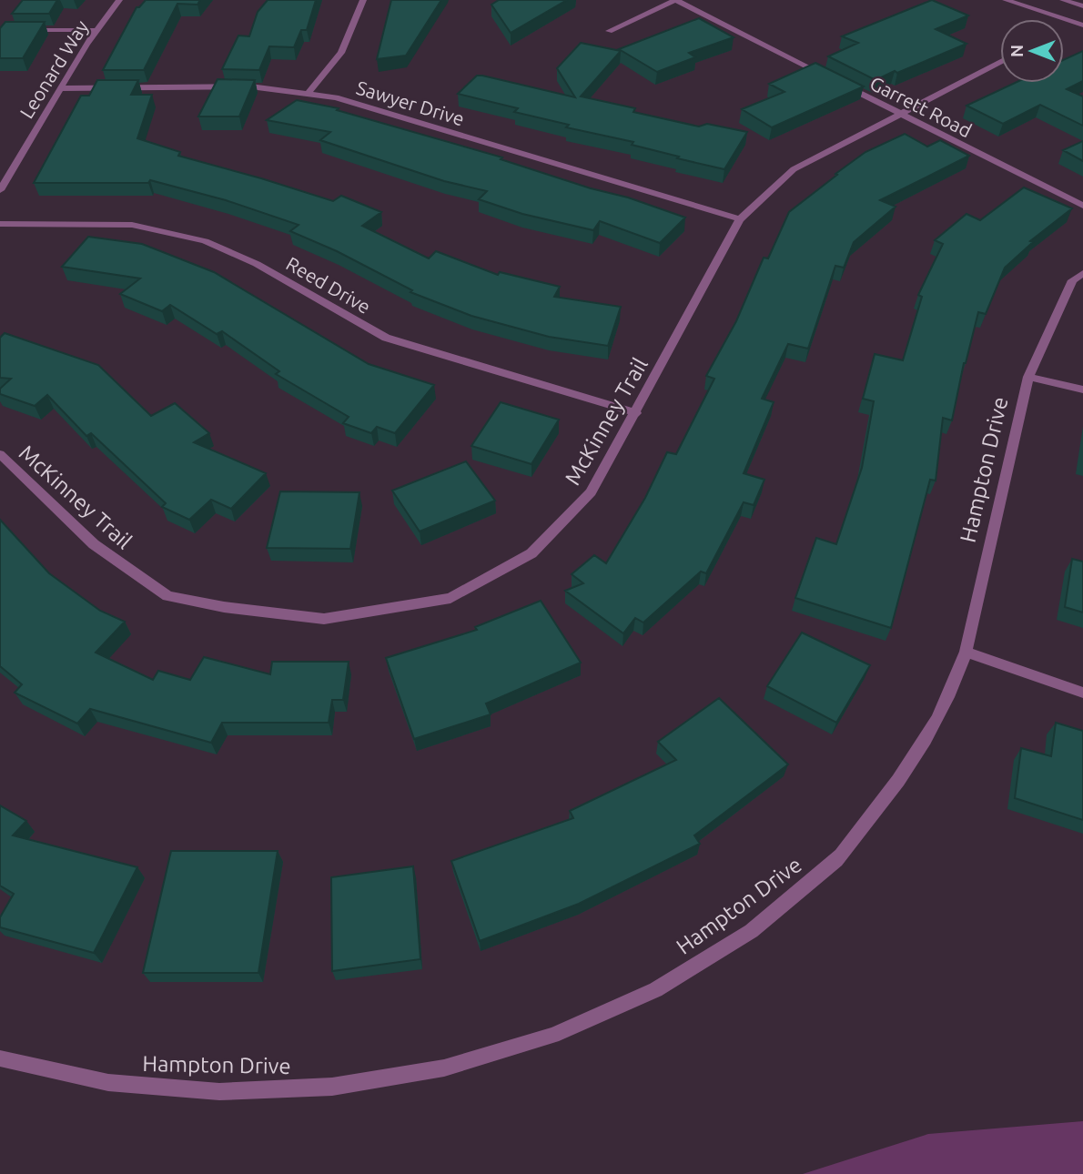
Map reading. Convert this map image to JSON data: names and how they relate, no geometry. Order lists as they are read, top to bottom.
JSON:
{
  "streets": {
    "street": [
      "Leonard Way",
      "Sawyer Drive",
      "Garrett Road",
      "Reed Drive",
      "McKinney Trail",
      "Hampton Drive"
    ]
  },
  "crossings": [
    ["Leonard Way", "Sawyer Drive"],
    ["Sawyer Drive", "McKinney Trail"],
    ["Garrett Road", "McKinney Trail"],
    ["Reed Drive", "McKinney Trail"]
  ],
  "north": "left"
}
